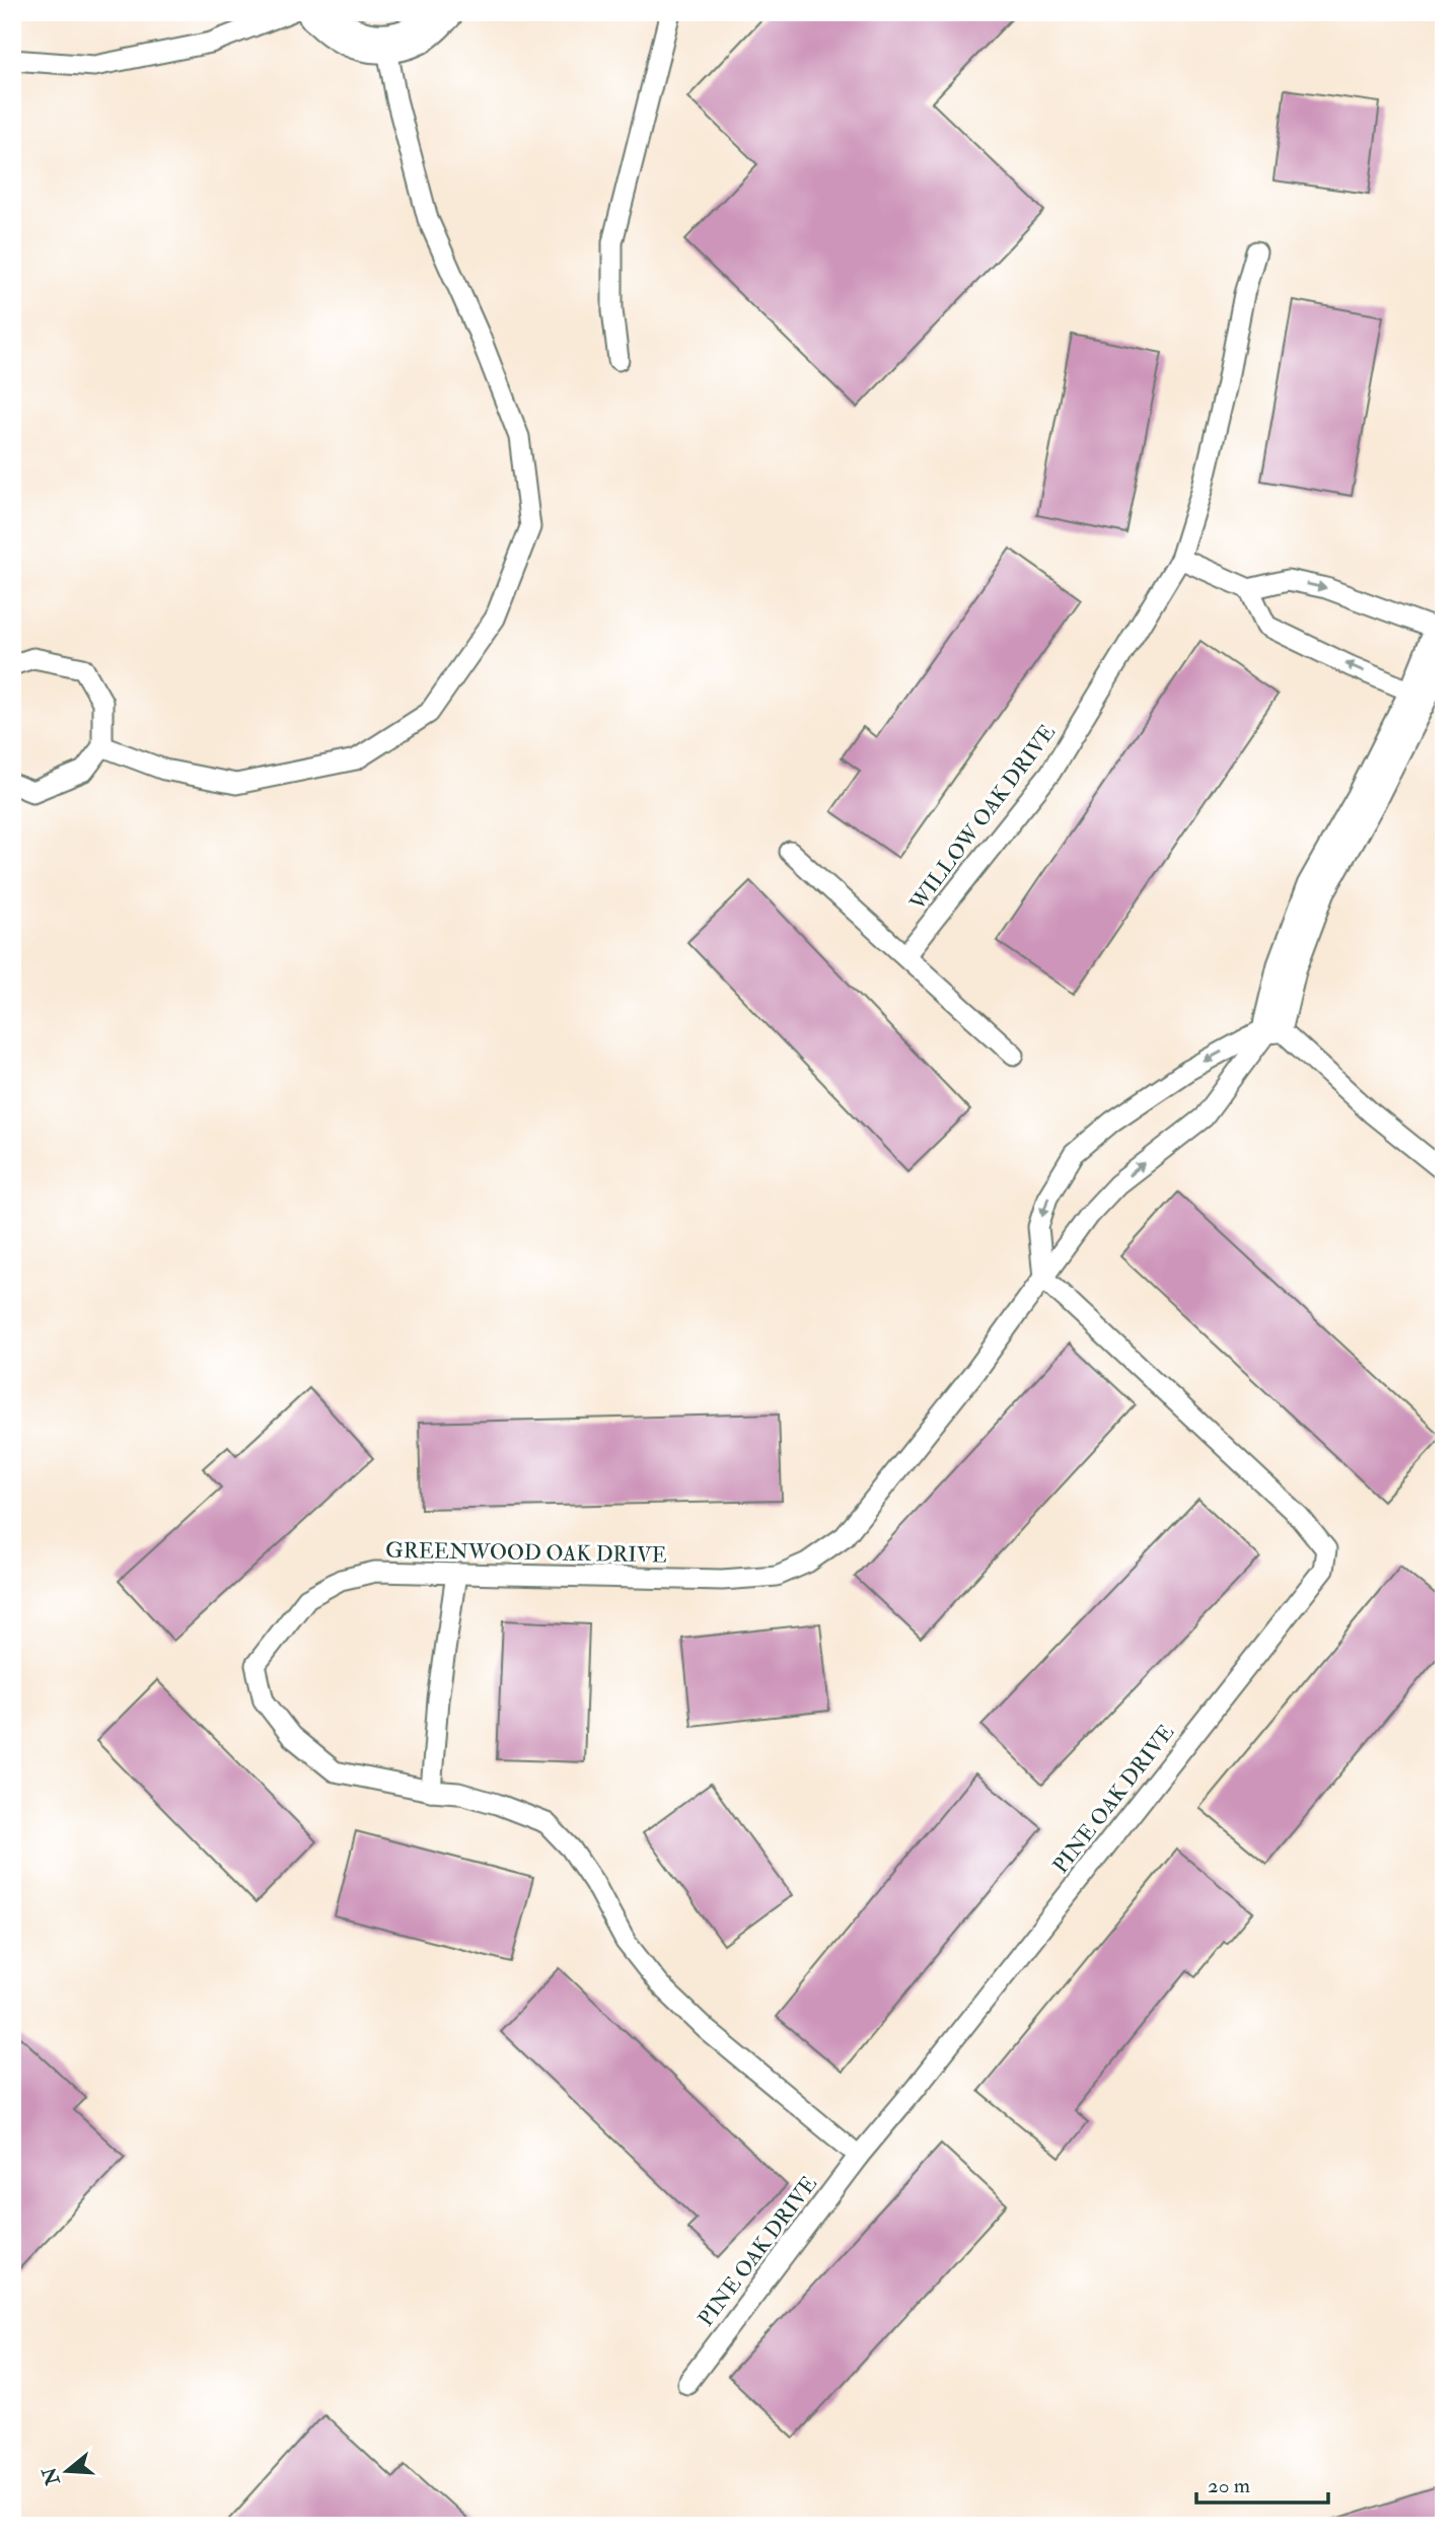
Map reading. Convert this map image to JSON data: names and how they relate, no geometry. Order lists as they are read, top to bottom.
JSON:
{
  "streets": {
    "lane": ["WILLOW OAK DRIVE", "GREENWOOD OAK DRIVE", "PINE OAK DRIVE"]
  },
  "crossings": [
    ["GREENWOOD OAK DRIVE", "PINE OAK DRIVE"]
  ],
  "scale_bar": "20 m",
  "north": "left"
}
